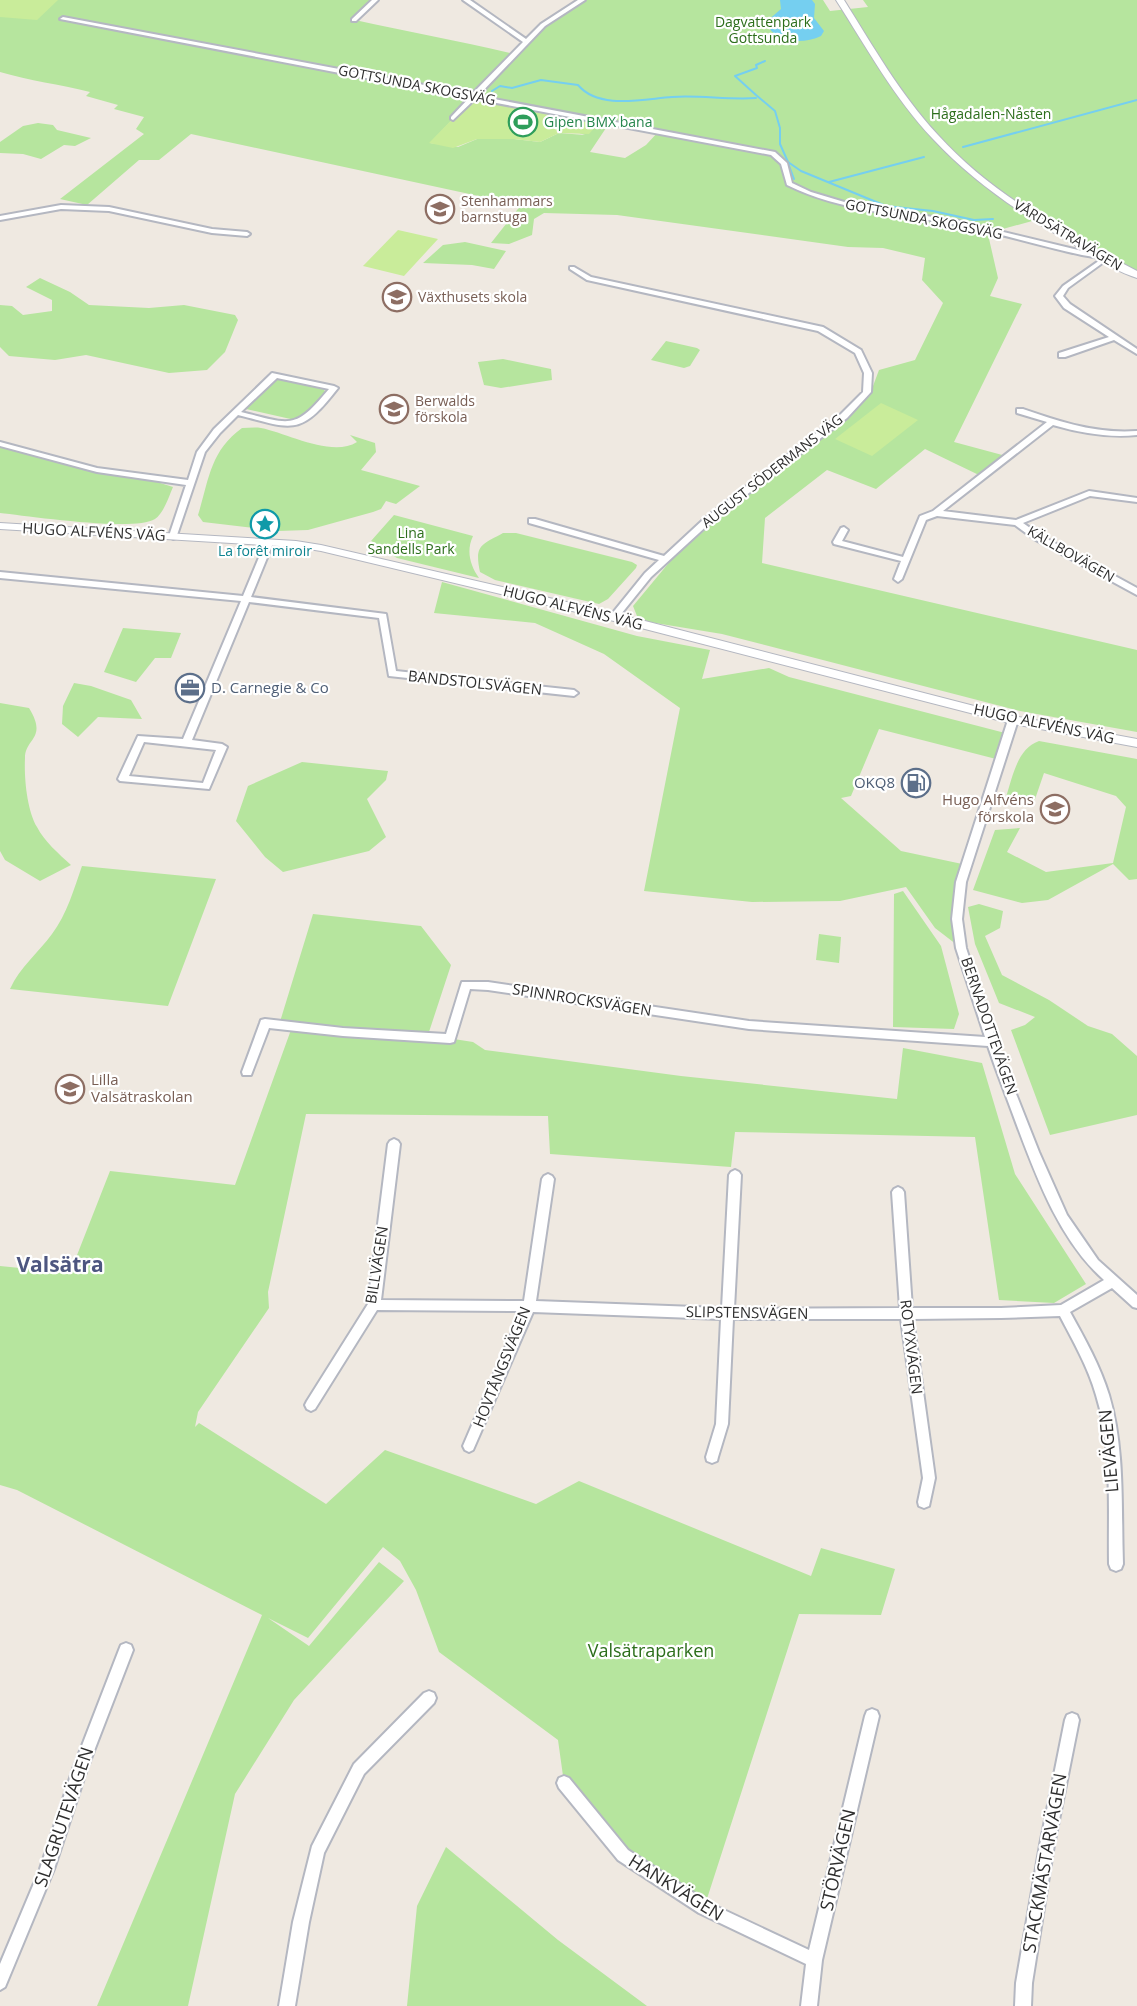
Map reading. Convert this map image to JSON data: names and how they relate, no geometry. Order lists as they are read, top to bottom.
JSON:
{
  "streets": {
    "street": [
      "GOTTSUNDA SKOGSVÄG",
      "VÅRDSÄTRAVÄGEN",
      "AUGUST SÖDERMANS VÄG",
      "HUGO ALFVÉNS VÄG",
      "KÄLLBOVÄGEN",
      "BANDSTOLSVÄGEN",
      "SPINNROCKSVÄGEN",
      "BERNADOTTEVÄGEN",
      "BILLVÄGEN",
      "SLIPSTENSVÄGEN",
      "ROTYXVÄGEN",
      "HOVTÅNGSVÄGEN",
      "LIEVÄGEN",
      "SLAGRUTEVÄGEN",
      "STÖRVÄGEN",
      "STACKMÄSTARVÄGEN",
      "HANKVÄGEN"
    ]
  },
  "crossings": [
    ["GOTTSUNDA SKOGSVÄG", "VÅRDSÄTRAVÄGEN"],
    ["AUGUST SÖDERMANS VÄG", "HUGO ALFVÉNS VÄG"],
    ["HUGO ALFVÉNS VÄG", "BERNADOTTEVÄGEN"],
    ["SPINNROCKSVÄGEN", "BERNADOTTEVÄGEN"],
    ["BERNADOTTEVÄGEN", "SLIPSTENSVÄGEN"],
    ["BILLVÄGEN", "SLIPSTENSVÄGEN"],
    ["SLIPSTENSVÄGEN", "ROTYXVÄGEN"],
    ["SLIPSTENSVÄGEN", "HOVTÅNGSVÄGEN"],
    ["SLIPSTENSVÄGEN", "LIEVÄGEN"],
    ["STÖRVÄGEN", "HANKVÄGEN"]
  ],
  "districts": ["Valsätra"],
  "parks": [
    "Dagvattenpark Gottsunda",
    "Hågadalen-Nåsten",
    "Lina Sandells Park",
    "Valsätraparken"
  ],
  "places": {
    "sports": ["Gipen BMX bana"],
    "school or university": [
      "Stenhammars barnstuga",
      "Växthusets skola",
      "Berwalds förskola",
      "Hugo Alfvéns förskola",
      "Lilla Valsätraskolan"
    ],
    "place": ["La forêt miroir"],
    "office": ["D. Carnegie & Co"],
    "fuel station": ["OKQ8"]
  }
}
